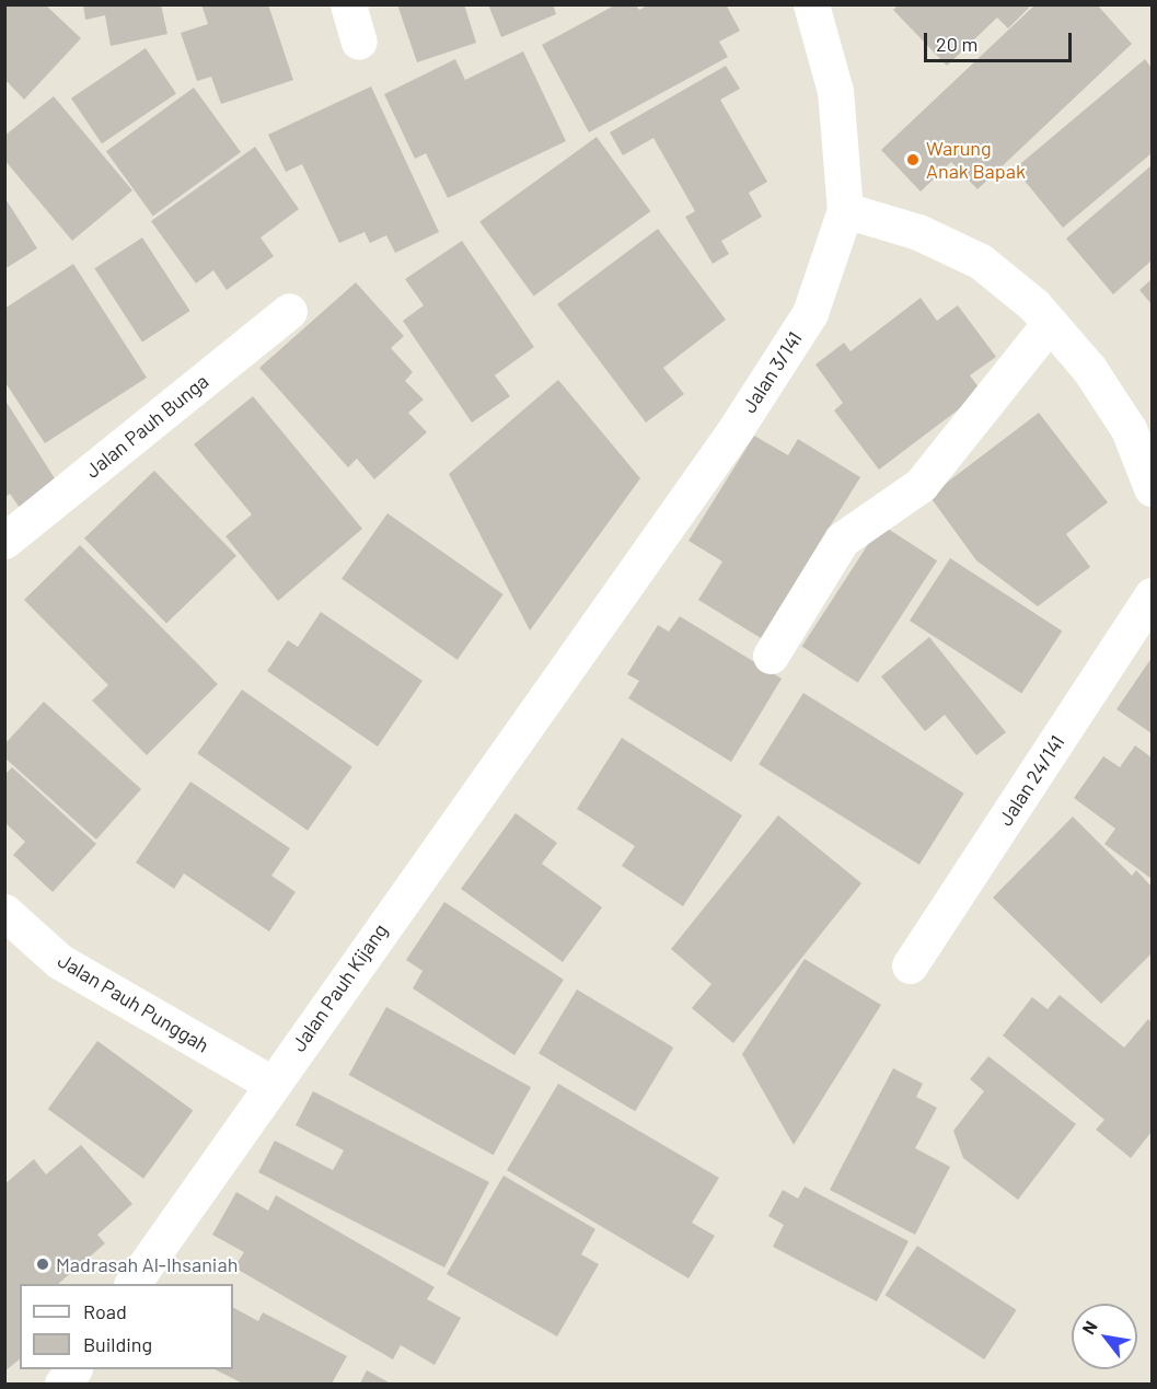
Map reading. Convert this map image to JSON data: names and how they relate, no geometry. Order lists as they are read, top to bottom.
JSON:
{
  "streets": {
    "street": [
      "Jalan 3/141",
      "Jalan Pauh Bunga",
      "Jalan 24/141",
      "Jalan Pauh Kijang",
      "Jalan Pauh Punggah"
    ]
  },
  "crossings": [
    ["Jalan 3/141", "Jalan Pauh Kijang"],
    ["Jalan Pauh Kijang", "Jalan Pauh Punggah"]
  ],
  "places": ["Warung Anak Bapak", "Madrasah Al-Ihsaniah"],
  "legend": ["Road", "Building"],
  "scale_bar": "20 m",
  "north": "top left"
}
